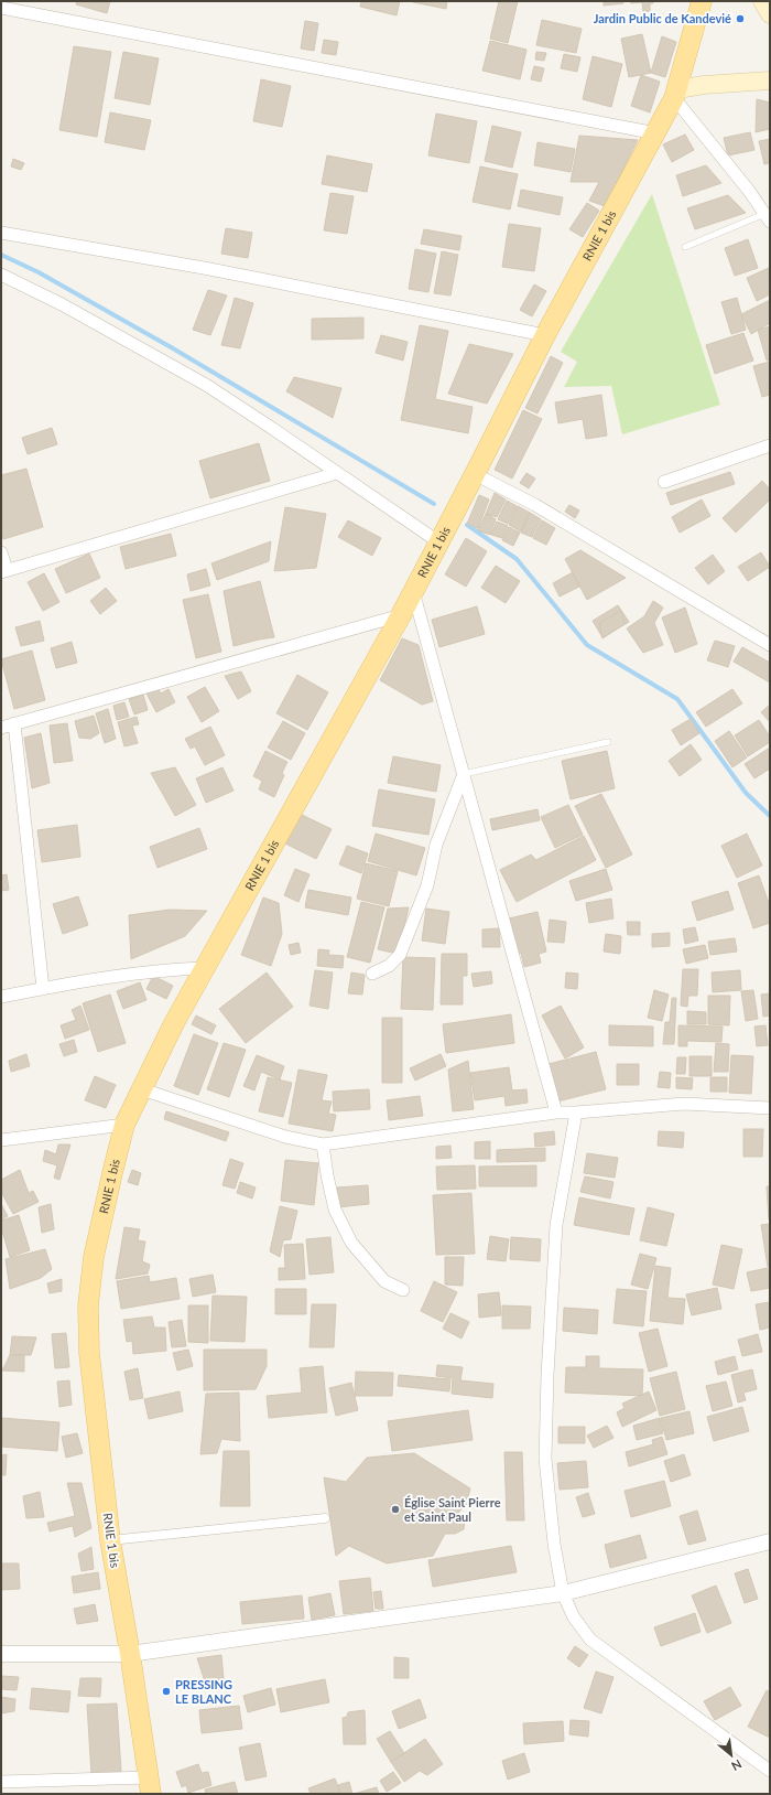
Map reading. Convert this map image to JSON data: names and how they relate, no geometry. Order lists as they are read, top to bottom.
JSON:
{
  "streets": {
    "main road": ["RNIE 1 bis"]
  },
  "places": ["Jardin Public de Kandevié", "Église Saint Pierre et Saint Paul", "PRESSING LE BLANC"],
  "north": "bottom right"
}
